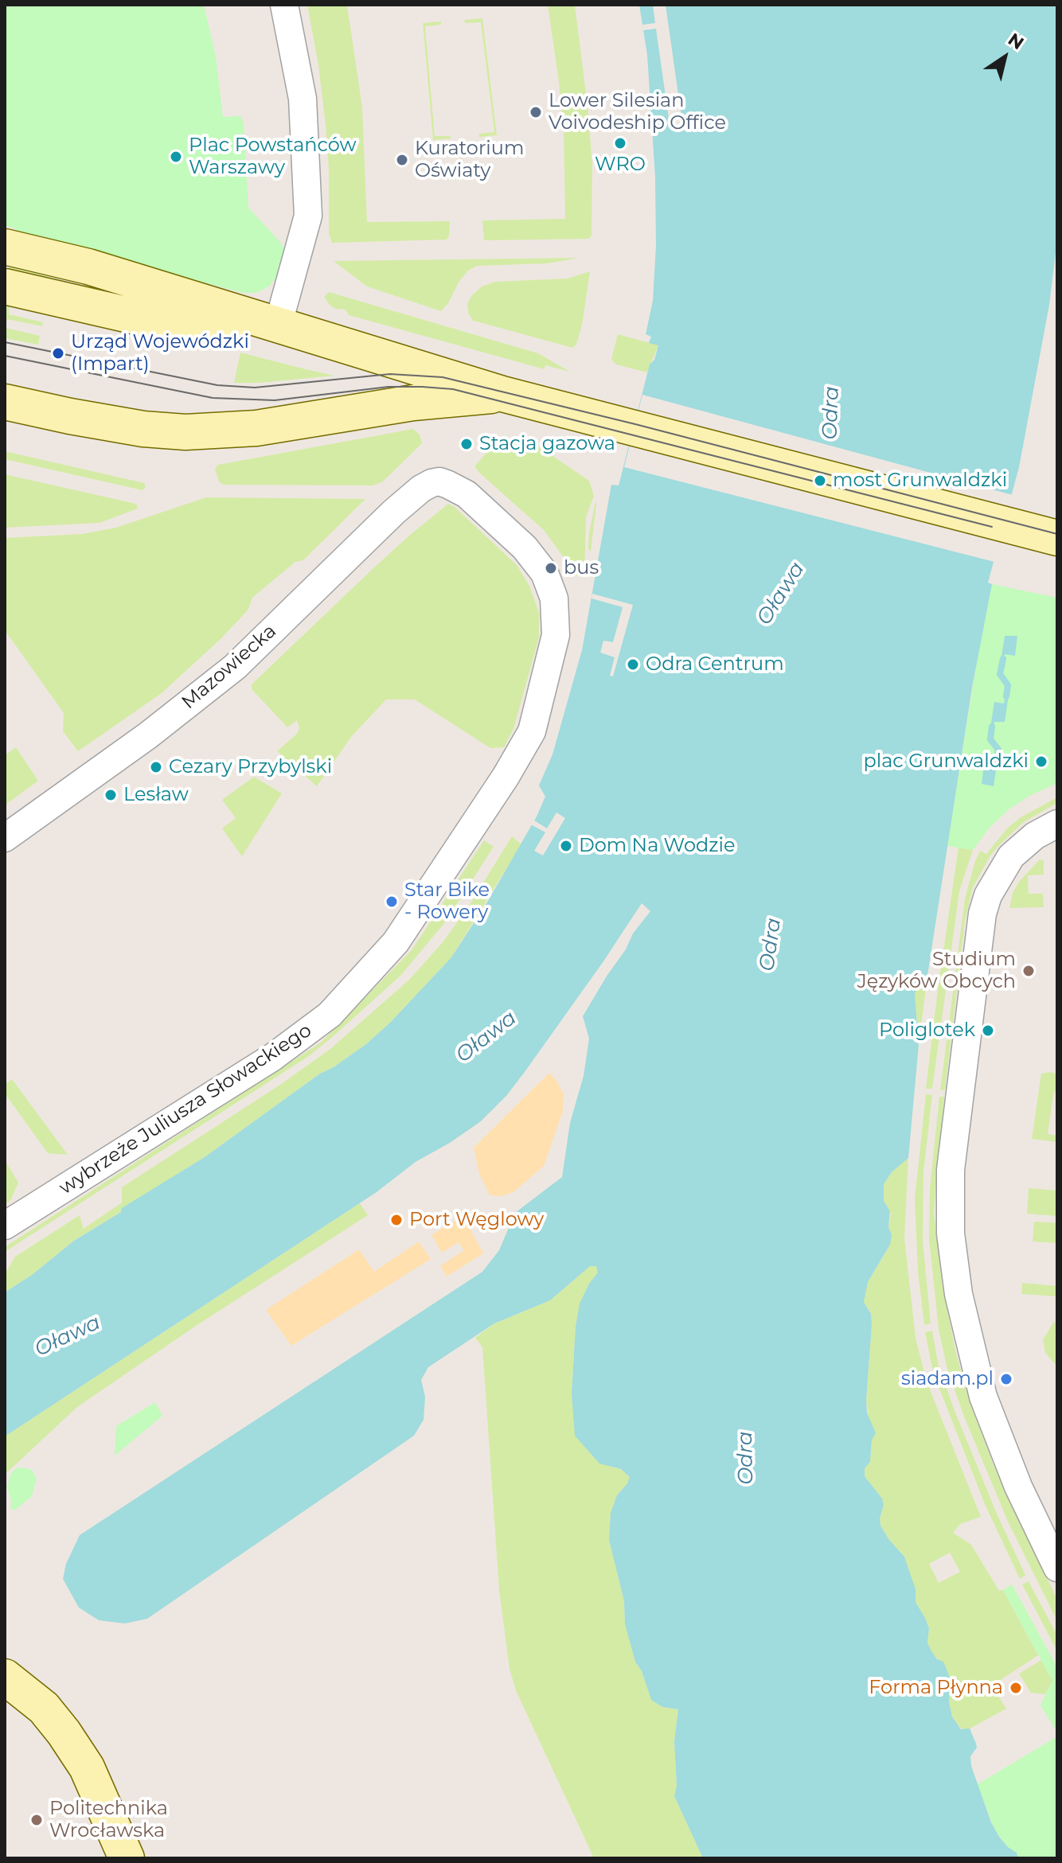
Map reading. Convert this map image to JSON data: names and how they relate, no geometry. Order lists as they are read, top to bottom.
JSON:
{
  "streets": {
    "street": ["Mazowiecka", "wybrzeże Juliusza Słowackiego"]
  },
  "crossings": [
    ["Mazowiecka", "wybrzeże Juliusza Słowackiego"]
  ],
  "water": ["Odra", "Oława"],
  "places": [
    "Lower Silesian Voivodeship Office",
    "WRO",
    "Plac Powstańców Warszawy",
    "Kuratorium Oświaty",
    "Urząd Wojewódzki (Impart)",
    "Stacja gazowa",
    "most Grunwaldzki",
    "bus",
    "Odra Centrum",
    "plac Grunwaldzki",
    "Cezary Przybylski",
    "Lesław",
    "Dom Na Wodzie",
    "Star Bike - Rowery",
    "Studium Języków Obcych",
    "Poliglotek",
    "Port Węglowy",
    "siadam.pl",
    "Forma Płynna",
    "Politechnika Wrocławska"
  ],
  "north": "top right"
}
